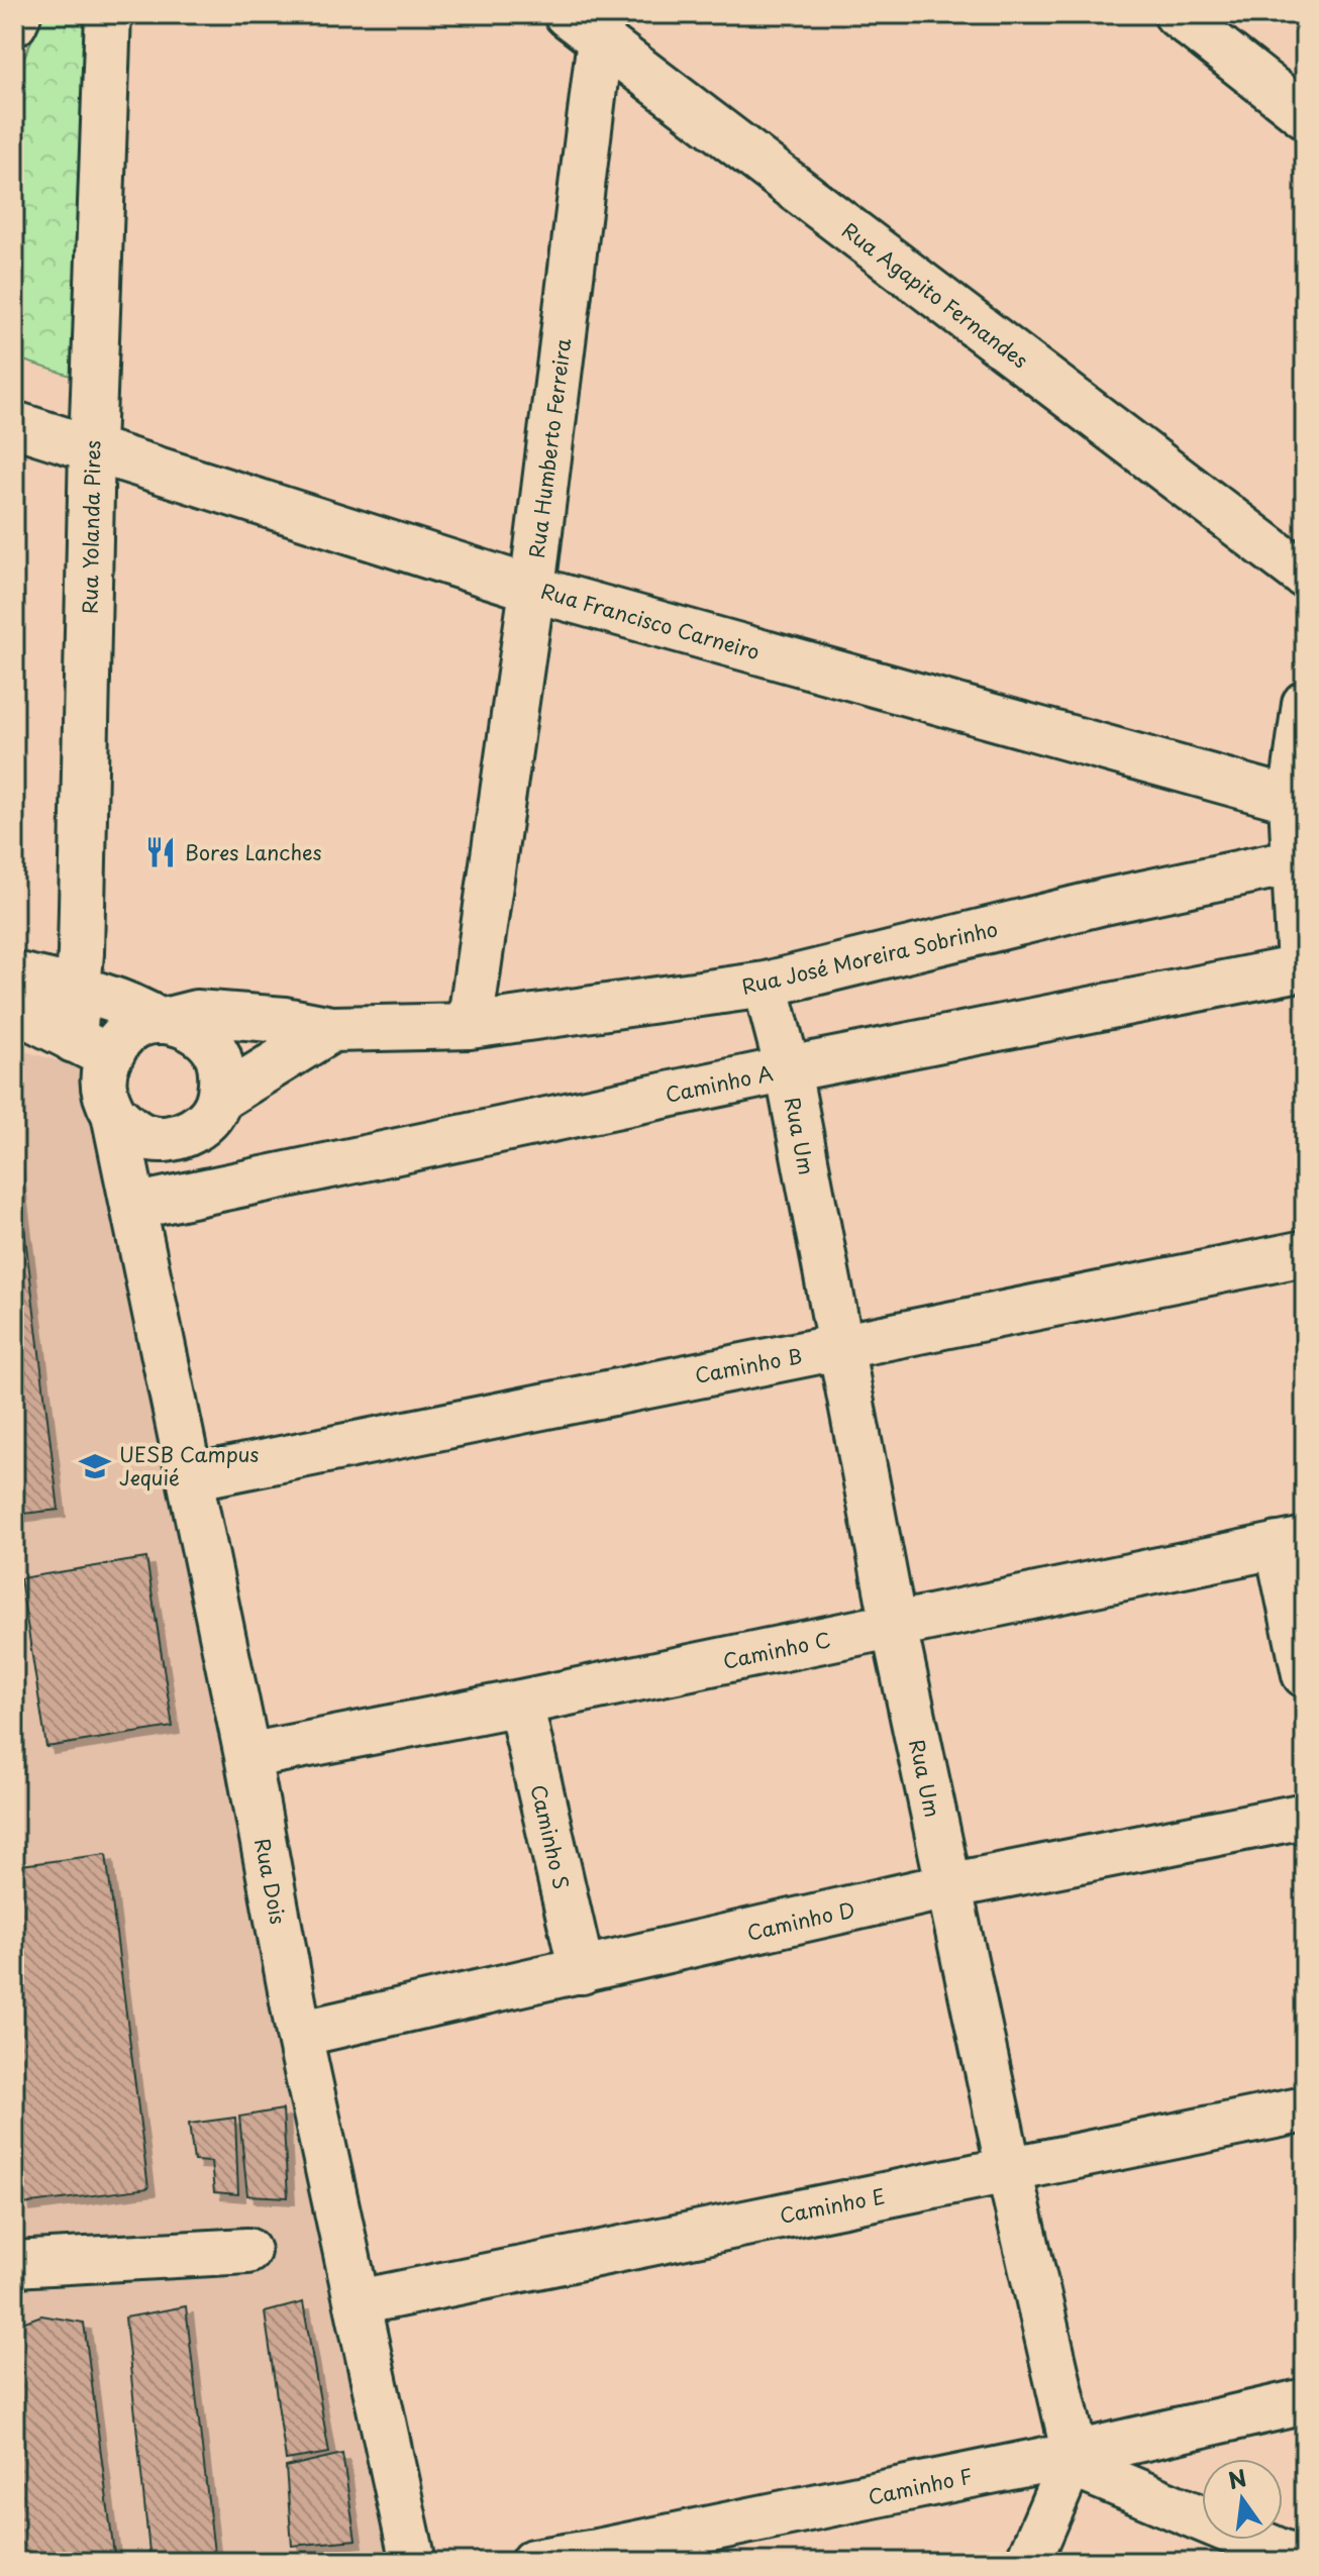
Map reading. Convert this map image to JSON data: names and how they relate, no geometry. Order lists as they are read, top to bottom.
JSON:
{
  "streets": {
    "street": [
      "Rua Agapito Fernandes",
      "Rua Humberto Ferreira",
      "Rua Yolanda Pires",
      "Rua Francisco Carneiro",
      "Rua José Moreira Sobrinho",
      "Caminho A",
      "Rua Um",
      "Caminho B",
      "Caminho C",
      "Caminho S",
      "Rua Dois",
      "Caminho D",
      "Caminho E",
      "Caminho F"
    ]
  },
  "crossings": [
    ["Rua Agapito Fernandes", "Rua Humberto Ferreira"],
    ["Rua Humberto Ferreira", "Rua Francisco Carneiro"],
    ["Rua Humberto Ferreira", "Rua José Moreira Sobrinho"],
    ["Rua Yolanda Pires", "Rua Francisco Carneiro"],
    ["Rua Yolanda Pires", "Rua José Moreira Sobrinho"],
    ["Rua Yolanda Pires", "Rua Dois"],
    ["Rua José Moreira Sobrinho", "Rua Um"],
    ["Rua José Moreira Sobrinho", "Rua Dois"],
    ["Caminho A", "Rua Um"],
    ["Caminho A", "Rua Dois"],
    ["Rua Um", "Caminho B"],
    ["Rua Um", "Caminho C"],
    ["Rua Um", "Caminho D"],
    ["Rua Um", "Caminho E"],
    ["Rua Um", "Caminho F"],
    ["Caminho B", "Rua Dois"],
    ["Caminho C", "Caminho S"],
    ["Caminho C", "Rua Dois"],
    ["Caminho S", "Caminho D"],
    ["Rua Dois", "Caminho D"],
    ["Rua Dois", "Caminho E"]
  ],
  "places": {
    "restaurant": ["Bores Lanches"],
    "school or university": ["UESB Campus Jequié"]
  },
  "north": "top"
}
